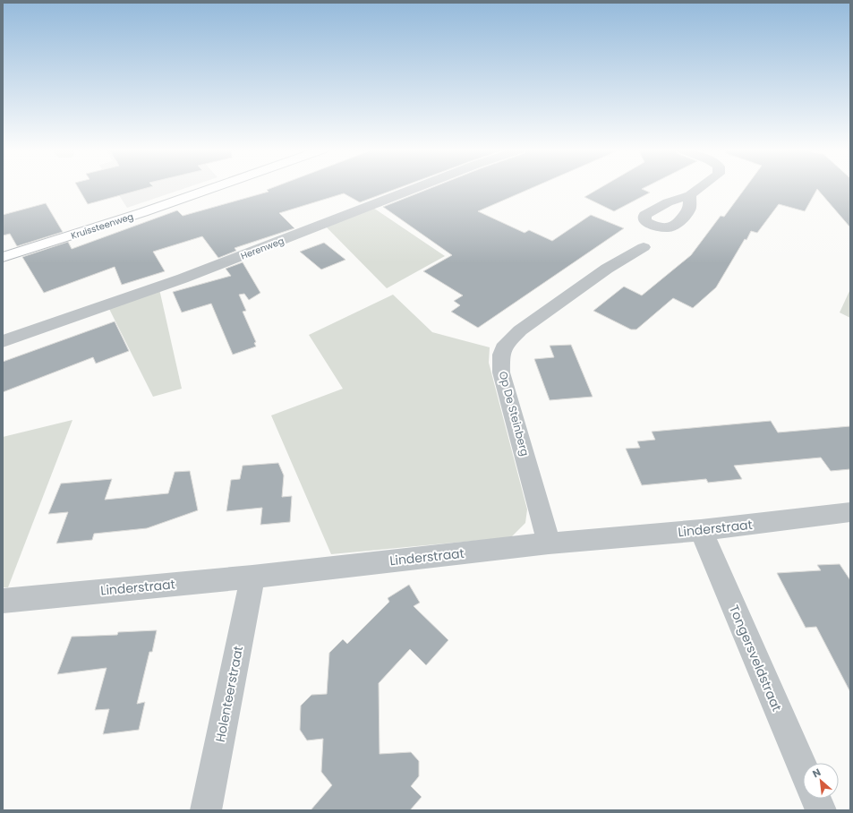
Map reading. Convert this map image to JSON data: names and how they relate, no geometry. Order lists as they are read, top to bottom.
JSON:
{
  "streets": {
    "main road": ["Kruissteenweg"],
    "street": [
      "Herenweg",
      "Op De Steinberg",
      "Linderstraat",
      "Tongersveldstraat",
      "Holenteerstraat"
    ]
  },
  "crossings": [
    ["Op De Steinberg", "Linderstraat"],
    ["Linderstraat", "Tongersveldstraat"],
    ["Linderstraat", "Holenteerstraat"]
  ],
  "north": "top left"
}
